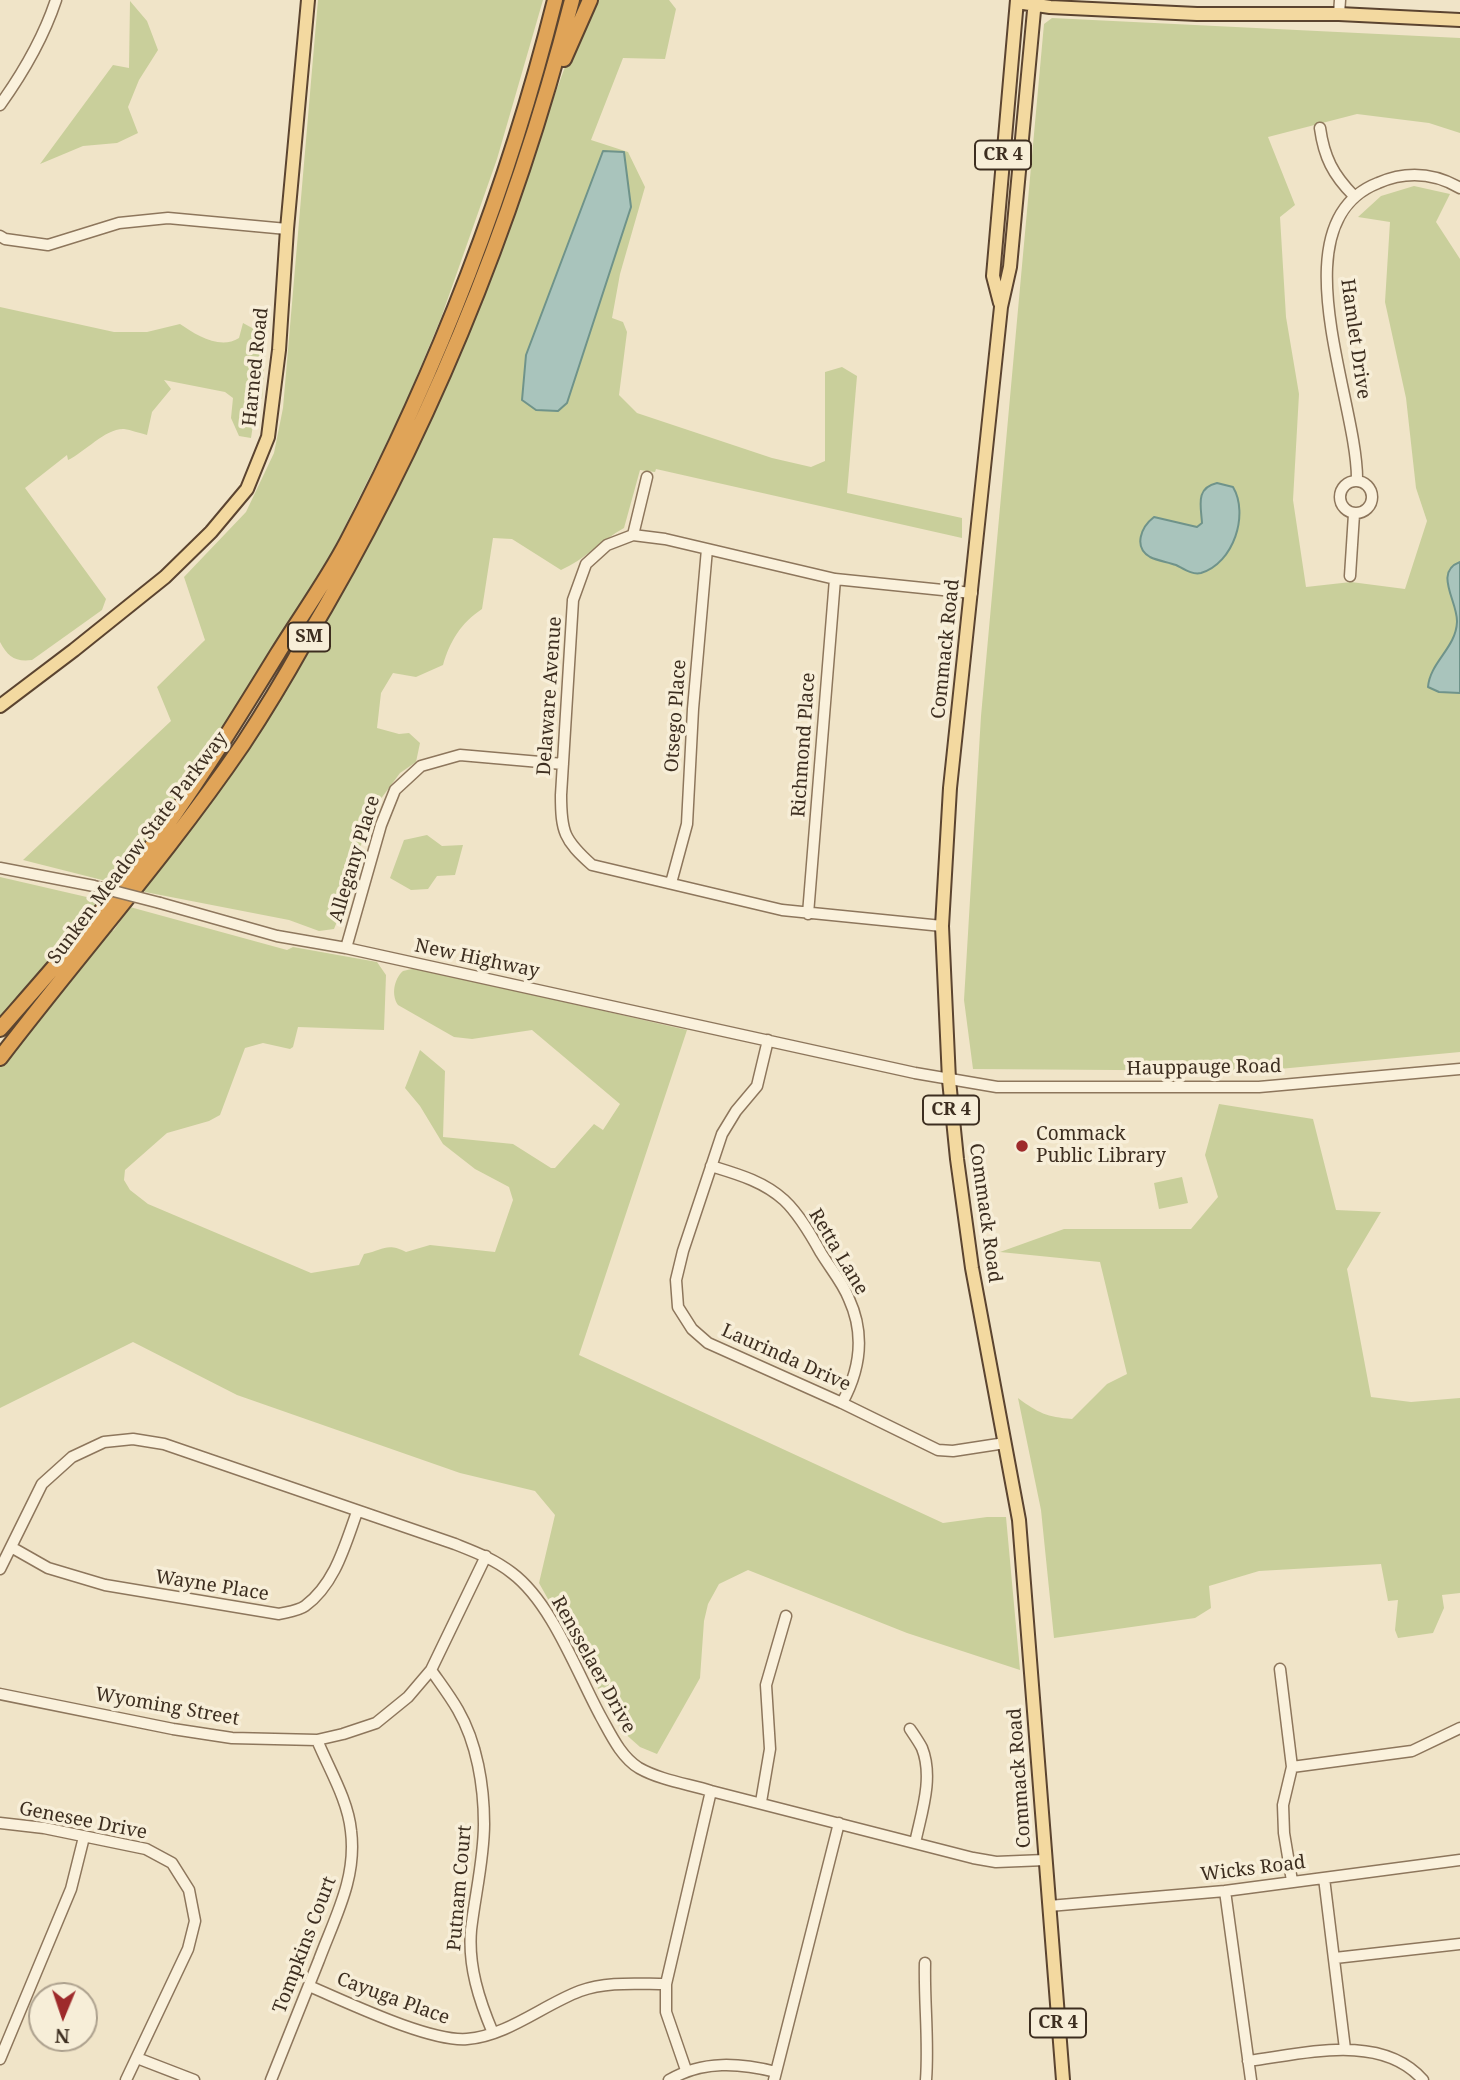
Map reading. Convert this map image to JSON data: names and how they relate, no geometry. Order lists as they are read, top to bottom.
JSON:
{
  "streets": {
    "highway": ["SM", "Sunken Meadow State Parkway"],
    "main road": ["CR 4", "Harned Road", "Commack Road"],
    "street": [
      "Hamlet Drive",
      "Delaware Avenue",
      "Otsego Place",
      "Richmond Place",
      "Allegany Place",
      "New Highway",
      "Hauppauge Road",
      "Retta Lane",
      "Laurinda Drive",
      "Wayne Place",
      "Rensselaer Drive",
      "Wyoming Street",
      "Genesee Drive",
      "Wicks Road",
      "Putnam Court",
      "Tompkins Court",
      "Cayuga Place"
    ]
  },
  "crossings": [
    ["Commack Road", "Delaware Avenue"],
    ["Commack Road", "New Highway"],
    ["Commack Road", "Hauppauge Road"],
    ["Commack Road", "Laurinda Drive"],
    ["Commack Road", "Rensselaer Drive"],
    ["Commack Road", "Wicks Road"],
    ["Delaware Avenue", "Otsego Place"],
    ["Delaware Avenue", "Richmond Place"],
    ["Delaware Avenue", "Allegany Place"],
    ["Allegany Place", "New Highway"],
    ["New Highway", "Hauppauge Road"],
    ["New Highway", "Laurinda Drive"],
    ["Retta Lane", "Laurinda Drive"],
    ["Wayne Place", "Rensselaer Drive"],
    ["Rensselaer Drive", "Wyoming Street"],
    ["Wyoming Street", "Putnam Court"],
    ["Wyoming Street", "Tompkins Court"],
    ["Putnam Court", "Cayuga Place"],
    ["Tompkins Court", "Cayuga Place"]
  ],
  "places": ["Commack Public Library"],
  "north": "bottom"
}
